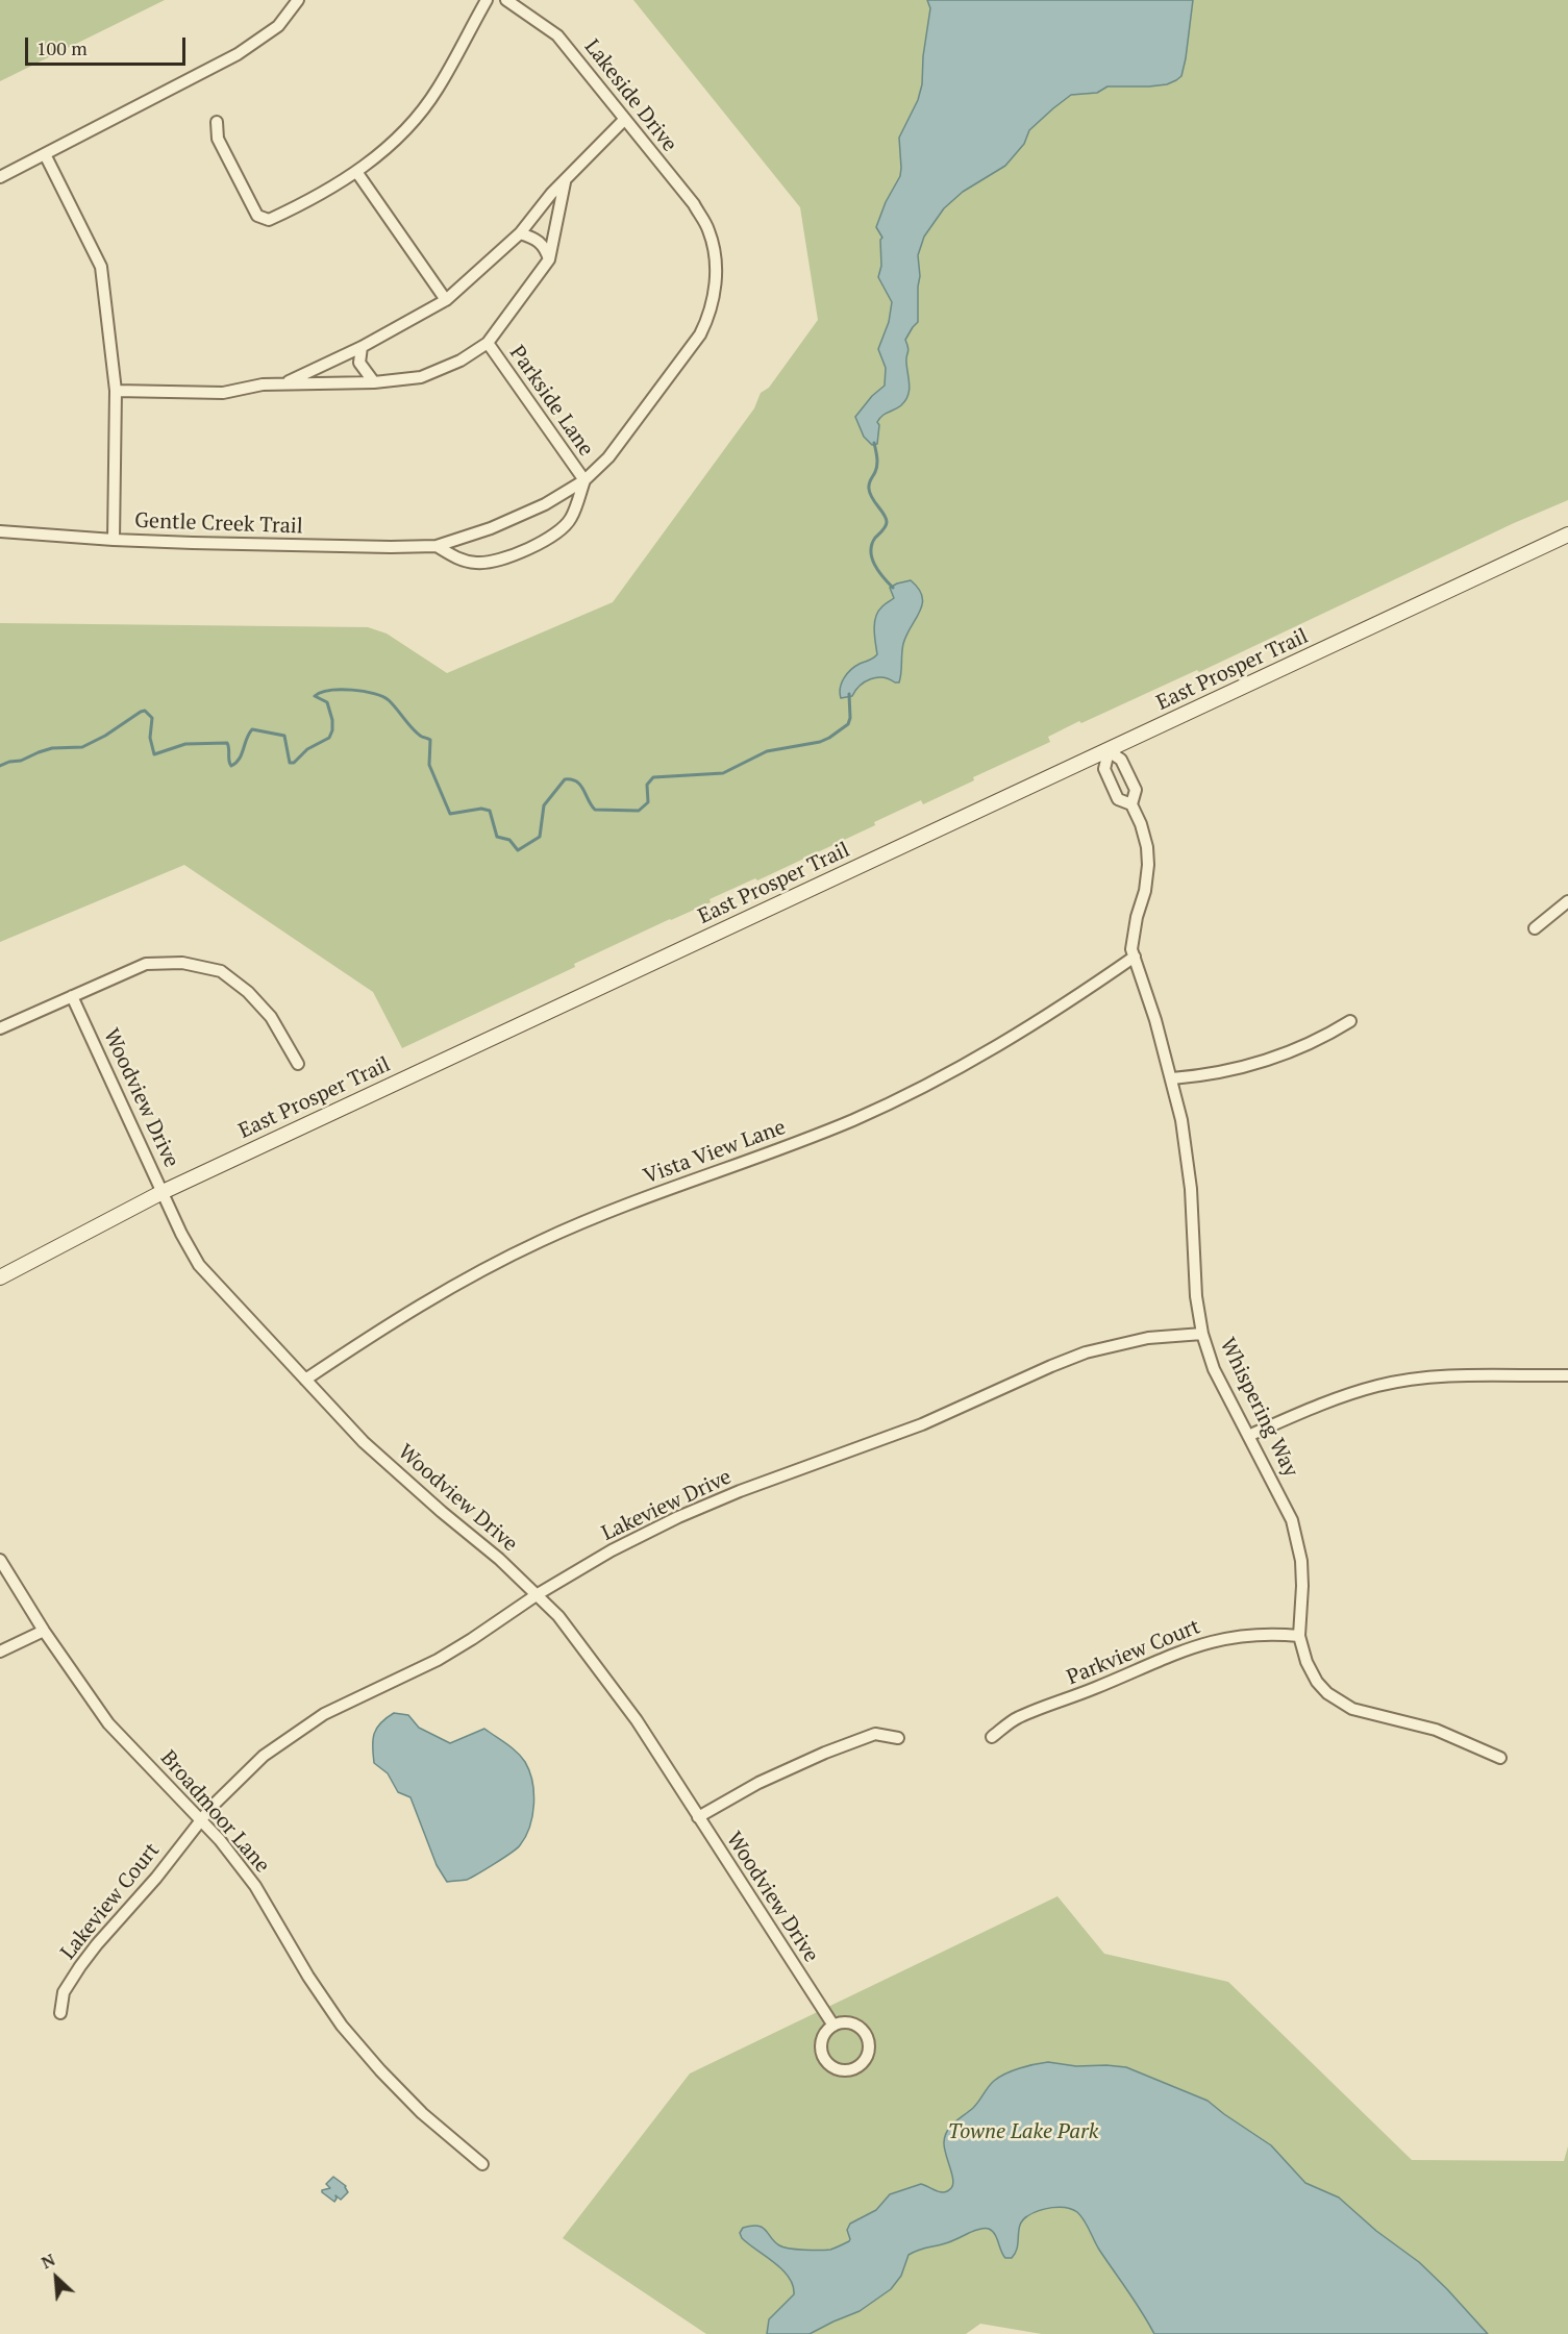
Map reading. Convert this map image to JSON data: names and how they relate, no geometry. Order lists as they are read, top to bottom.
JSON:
{
  "streets": {
    "main road": ["East Prosper Trail"],
    "street": [
      "Lakeside Drive",
      "Parkside Lane",
      "Gentle Creek Trail",
      "Woodview Drive",
      "Vista View Lane",
      "Whispering Way",
      "Lakeview Drive",
      "Parkview Court",
      "Broadmoor Lane",
      "Lakeview Court"
    ]
  },
  "crossings": [
    ["Lakeside Drive", "Gentle Creek Trail"],
    ["Parkside Lane", "Gentle Creek Trail"],
    ["East Prosper Trail", "Woodview Drive"],
    ["East Prosper Trail", "Whispering Way"],
    ["Woodview Drive", "Vista View Lane"],
    ["Woodview Drive", "Lakeview Drive"],
    ["Vista View Lane", "Whispering Way"],
    ["Whispering Way", "Lakeview Drive"],
    ["Whispering Way", "Parkview Court"],
    ["Lakeview Drive", "Broadmoor Lane"],
    ["Lakeview Drive", "Lakeview Court"],
    ["Broadmoor Lane", "Lakeview Court"]
  ],
  "parks": ["Towne Lake Park"],
  "scale_bar": "100 m",
  "north": "top left"
}
